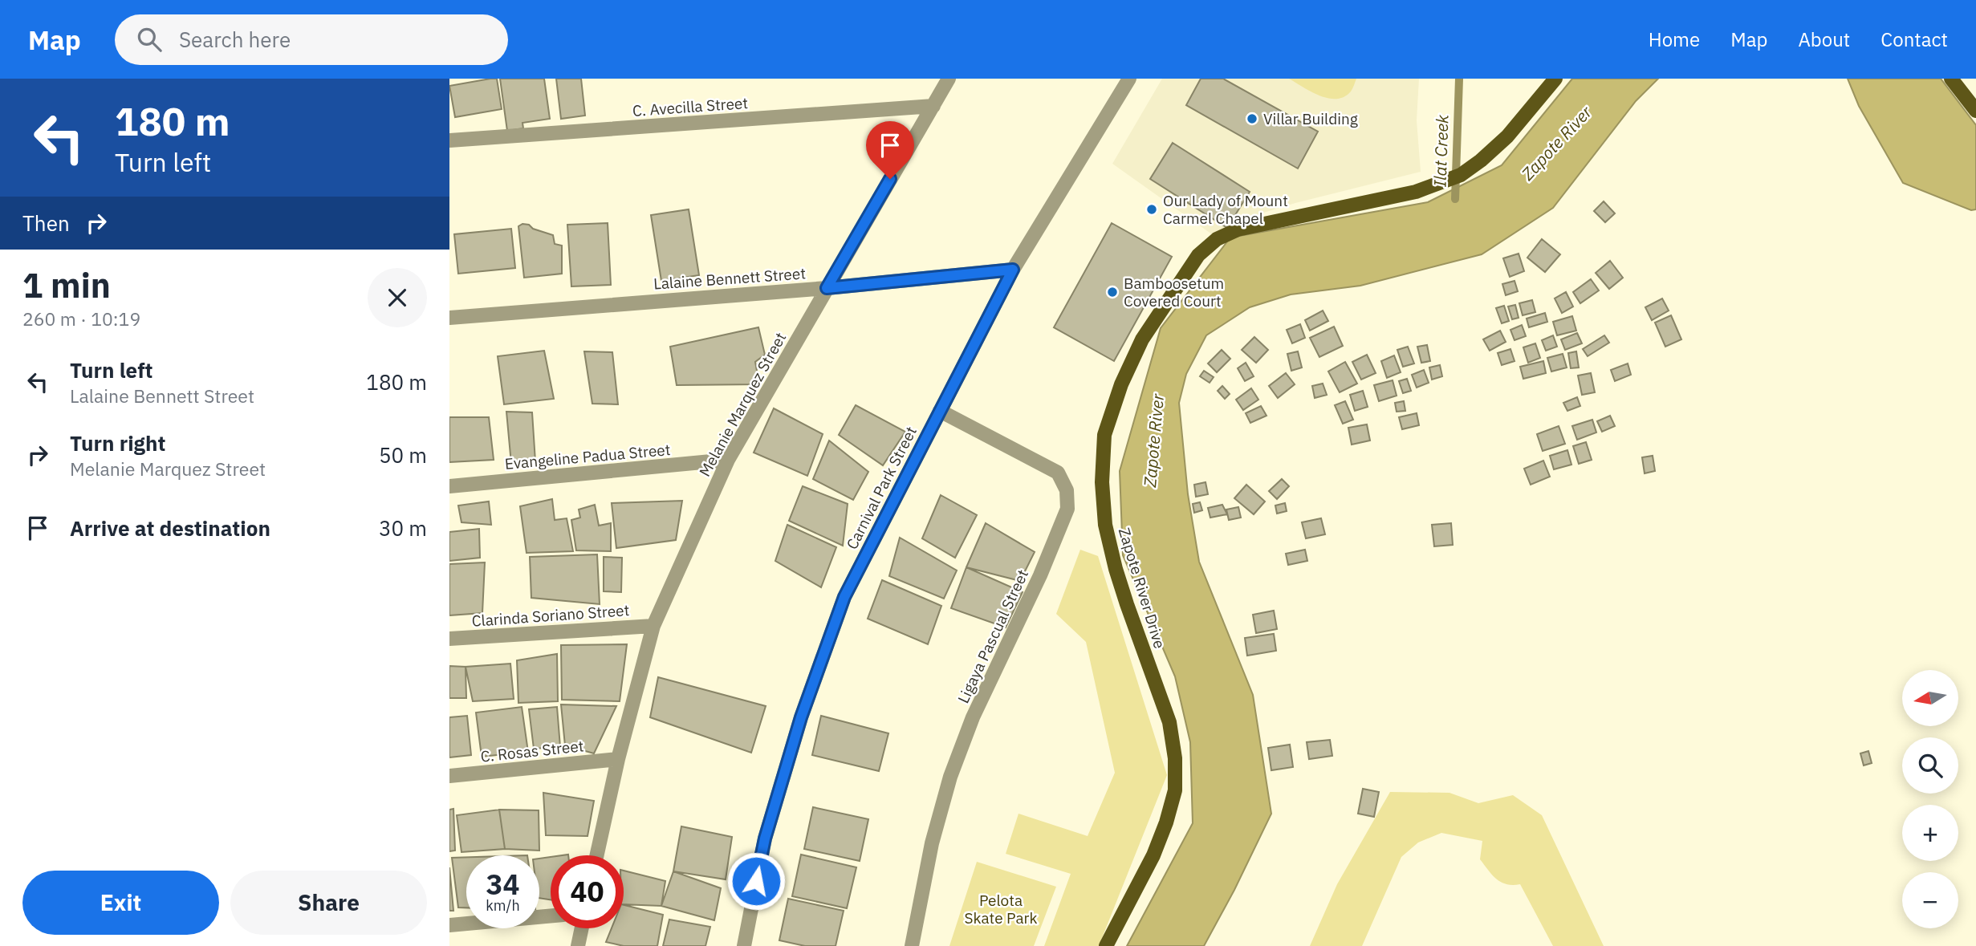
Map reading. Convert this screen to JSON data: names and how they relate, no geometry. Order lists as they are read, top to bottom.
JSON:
{
  "streets": {
    "main road": ["Zapote River Drive"],
    "street": [
      "C. Avecilla Street",
      "Lalaine Bennett Street",
      "Melanie Marquez Street",
      "Evangeline Padua Street",
      "Carnival Park Street",
      "Clarinda Soriano Street",
      "Ligaya Pascual Street",
      "C. Rosas Street"
    ]
  },
  "crossings": [
    ["C. Avecilla Street", "Melanie Marquez Street"],
    ["Lalaine Bennett Street", "Melanie Marquez Street"],
    ["Lalaine Bennett Street", "Carnival Park Street"],
    ["Melanie Marquez Street", "Evangeline Padua Street"],
    ["Melanie Marquez Street", "Clarinda Soriano Street"],
    ["Melanie Marquez Street", "C. Rosas Street"],
    ["Carnival Park Street", "Ligaya Pascual Street"]
  ],
  "water": ["Zapote River", "Ilat Creek"],
  "parks": ["Pelota Skate Park"],
  "places": ["Villar Building", "Our Lady of Mount Carmel Chapel", "Bamboosetum Covered Court"],
  "north": "left",
  "page": {
    "header": "Map",
    "search": "Search here",
    "nav": [
      "Home",
      "Map",
      "About",
      "Contact"
    ],
    "turn": ["180 m", "Turn left"],
    "then": "Then",
    "heading": ["1 min", "260 m · 10:19"],
    "list": [
      {
        "name": "Turn left",
        "note": "Lalaine Bennett Street",
        "value": "180 m"
      },
      {
        "name": "Turn right",
        "note": "Melanie Marquez Street",
        "value": "50 m"
      },
      {
        "name": "Arrive at destination",
        "value": "30 m"
      }
    ],
    "map_buttons": ["+", "−"],
    "speed": "34 km/h",
    "limit": "40",
    "buttons": ["Exit", "Share"]
  }
}
